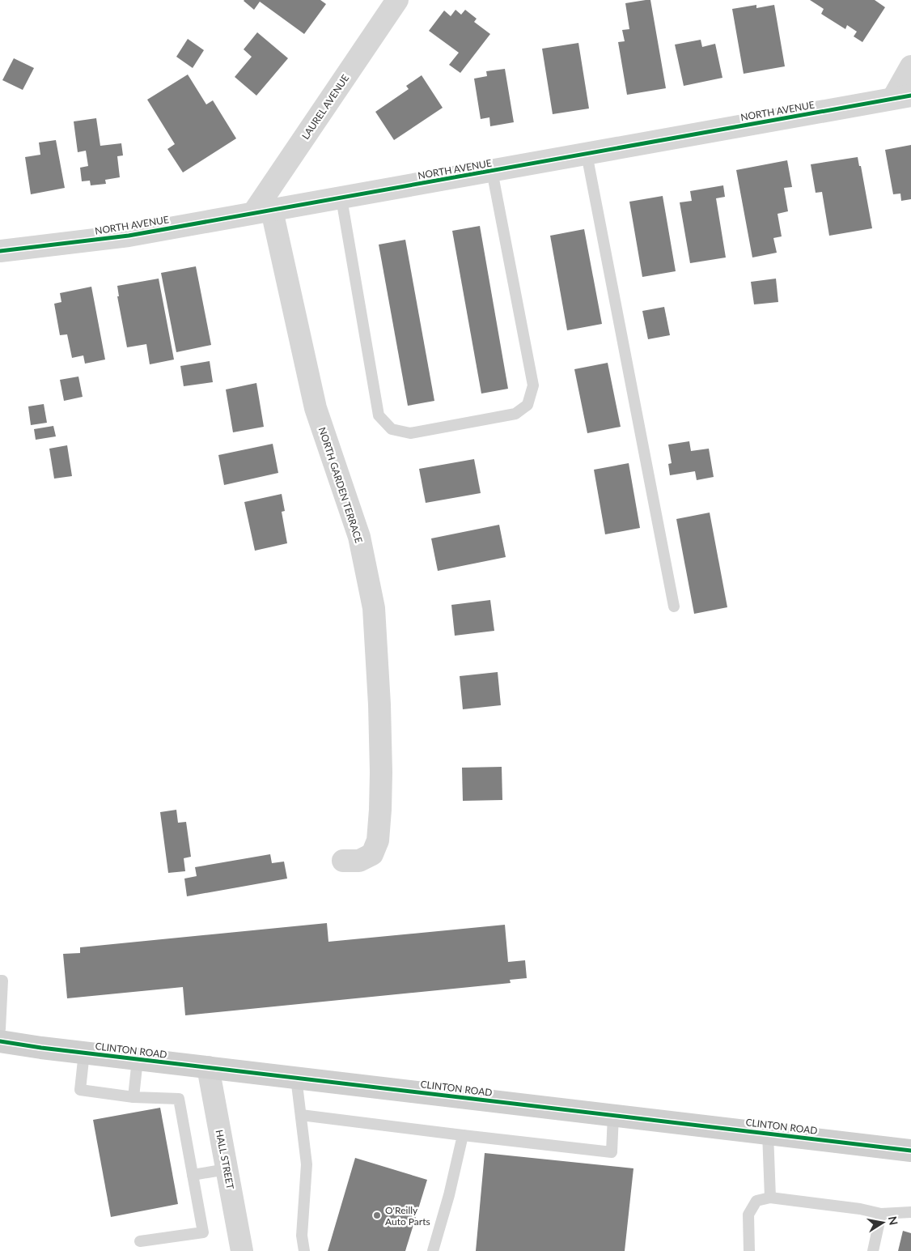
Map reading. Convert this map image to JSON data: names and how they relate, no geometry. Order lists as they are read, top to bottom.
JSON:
{
  "streets": {
    "street": [
      "LAUREL AVENUE",
      "NORTH AVENUE",
      "NORTH GARDEN TERRACE",
      "CLINTON ROAD",
      "HALL STREET"
    ]
  },
  "crossings": [
    ["LAUREL AVENUE", "NORTH AVENUE"],
    ["LAUREL AVENUE", "NORTH GARDEN TERRACE"],
    ["NORTH AVENUE", "NORTH GARDEN TERRACE"],
    ["CLINTON ROAD", "HALL STREET"]
  ],
  "places": ["O'Reilly Auto Parts"],
  "north": "right"
}
